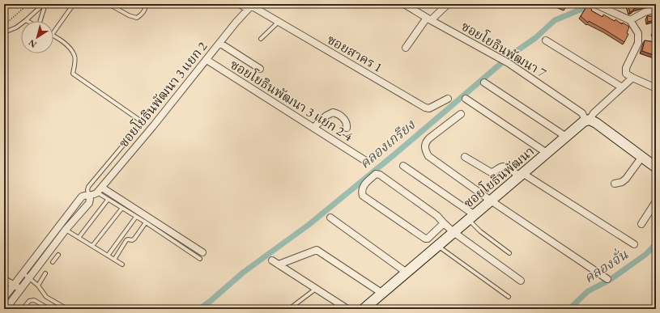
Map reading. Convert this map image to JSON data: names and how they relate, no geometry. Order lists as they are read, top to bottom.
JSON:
{
  "streets": {
    "street": [
      "ซอยโยธินพัฒนา 7",
      "ซอยสาคร 1",
      "ซอยโยธินพัฒนา 3 แยก 2",
      "ซอยโยธินพัฒนา 3 แยก 2-4",
      "ซอยโยธินพัฒนา"
    ]
  },
  "crossings": [
    ["ซอยโยธินพัฒนา 7", "ซอยโยธินพัฒนา"],
    ["ซอยสาคร 1", "ซอยโยธินพัฒนา 3 แยก 2"],
    ["ซอยโยธินพัฒนา 3 แยก 2", "ซอยโยธินพัฒนา 3 แยก 2-4"]
  ],
  "water": ["คลองเกรียง", "คลองจั่น"],
  "north": "bottom left"
}
